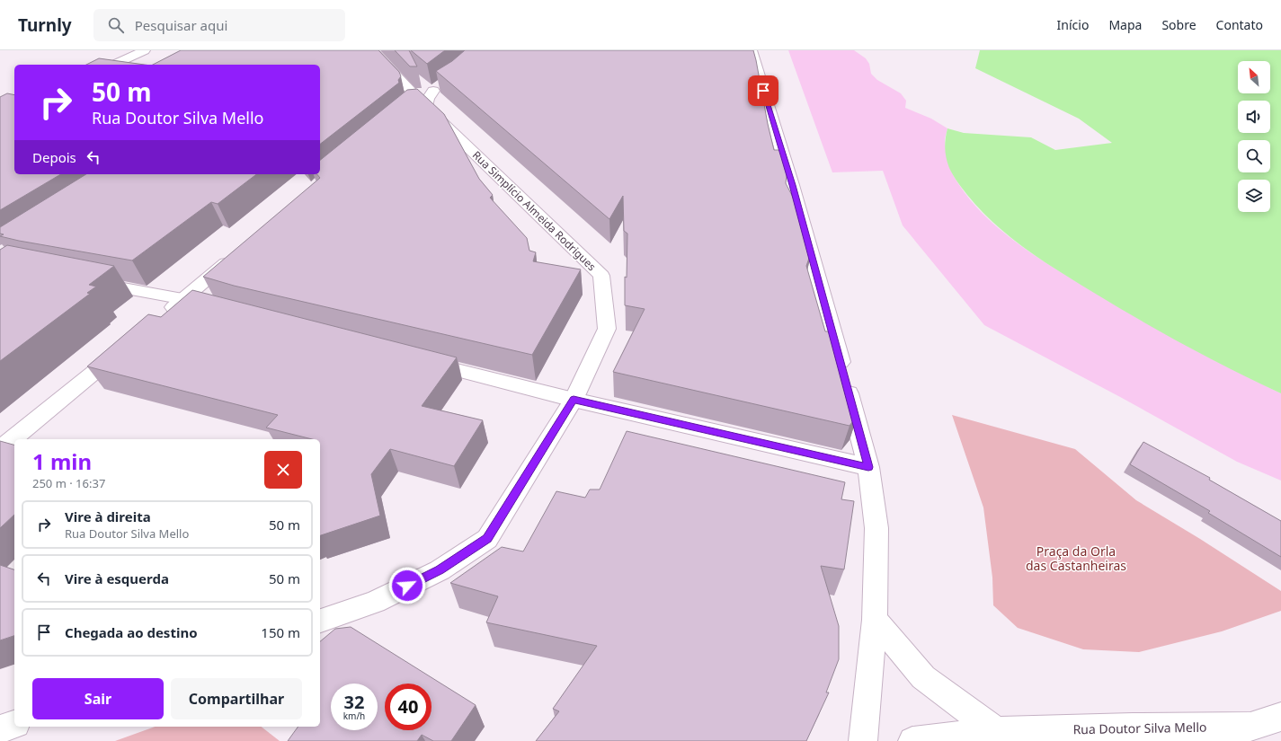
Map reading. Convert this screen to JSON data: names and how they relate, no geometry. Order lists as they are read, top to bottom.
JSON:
{
  "streets": {
    "street": ["Rua Simplício Almeida Rodrigues", "Rua Doutor Silva Mello"]
  },
  "parks": ["Praça da Orla das Castanheiras"],
  "north": "top left",
  "page": {
    "header": "Turnly",
    "search": "Pesquisar aqui",
    "nav": [
      "Início",
      "Mapa",
      "Sobre",
      "Contato"
    ],
    "turn": ["50 m", "Rua Doutor Silva Mello"],
    "then": "Depois",
    "heading": ["1 min", "250 m · 16:37"],
    "list": [
      {
        "name": "Vire à direita",
        "note": "Rua Doutor Silva Mello",
        "value": "50 m"
      },
      {
        "name": "Vire à esquerda",
        "value": "50 m"
      },
      {
        "name": "Chegada ao destino",
        "value": "150 m"
      }
    ],
    "buttons": ["Sair", "Compartilhar"],
    "speed": "32 km/h",
    "limit": "40"
  }
}
